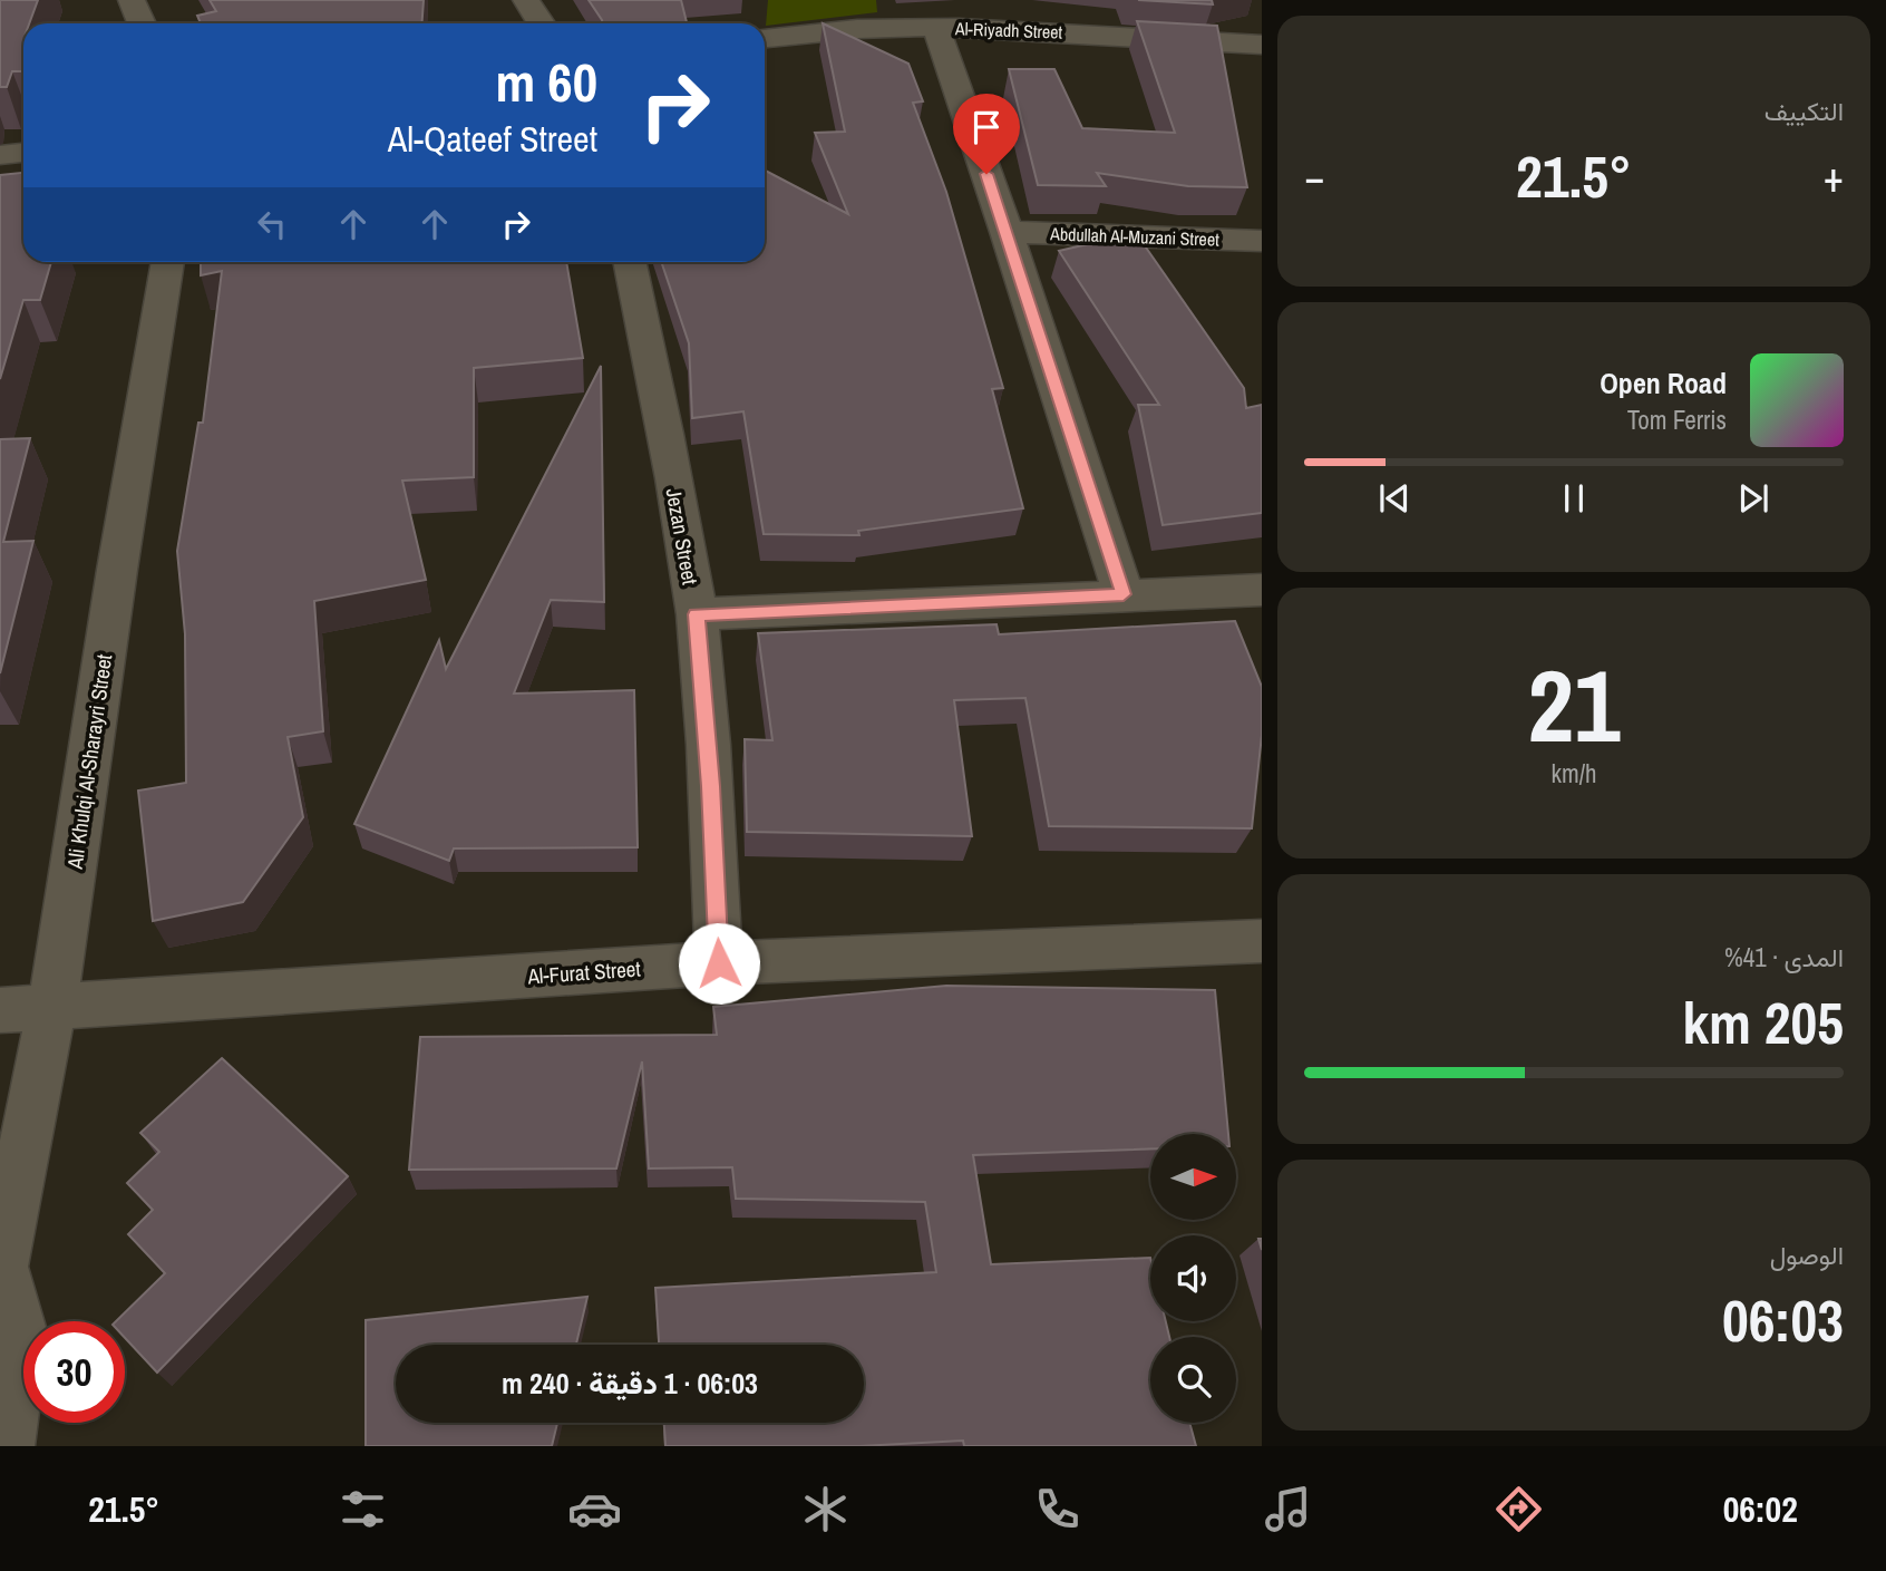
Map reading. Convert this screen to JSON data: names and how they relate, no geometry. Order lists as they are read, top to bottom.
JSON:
{
  "streets": {
    "street": [
      "Al-Riyadh Street",
      "Abdullah Al-Muzani Street",
      "Jezan Street",
      "Ali Khulqi Al-Sharayri Street",
      "Al-Furat Street"
    ]
  },
  "crossings": [
    ["Jezan Street", "Al-Furat Street"],
    ["Ali Khulqi Al-Sharayri Street", "Al-Furat Street"]
  ],
  "north": "right",
  "page": {
    "tile": [
      "التكييف",
      ["21", "km/h"],
      ["المدى · 41%", "205 km"],
      ["الوصول", "06:03"]
    ],
    "turn": ["60 m", "Al-Qateef Street"],
    "heat": ["−", "21.5°", "+"],
    "song": ["Open Road", "Tom Ferris"],
    "limit": "30",
    "trip": "06:03 · 1 دقيقة · 240 m",
    "tabs": ["06:02", "21.5°"]
  }
}
